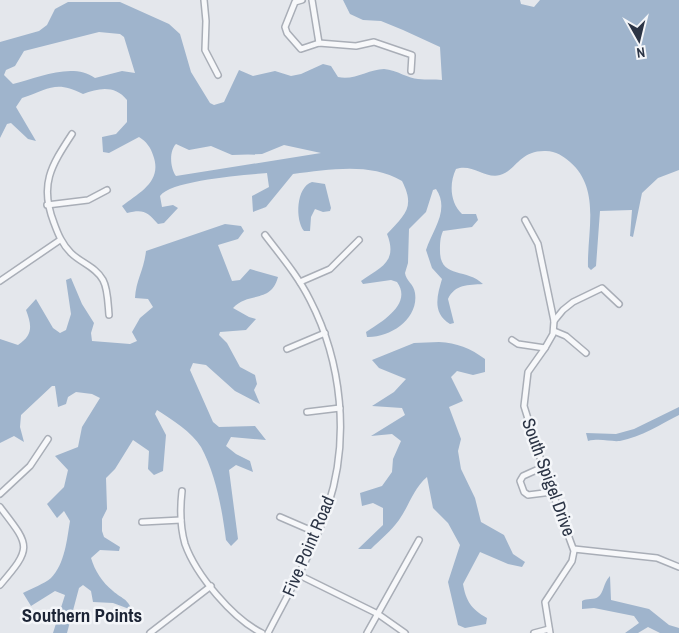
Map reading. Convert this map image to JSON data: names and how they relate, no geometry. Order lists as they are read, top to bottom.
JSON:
{
  "streets": {
    "street": ["South Spigel Drive", "Five Point Road"]
  },
  "districts": ["Southern Points"],
  "north": "bottom"
}
